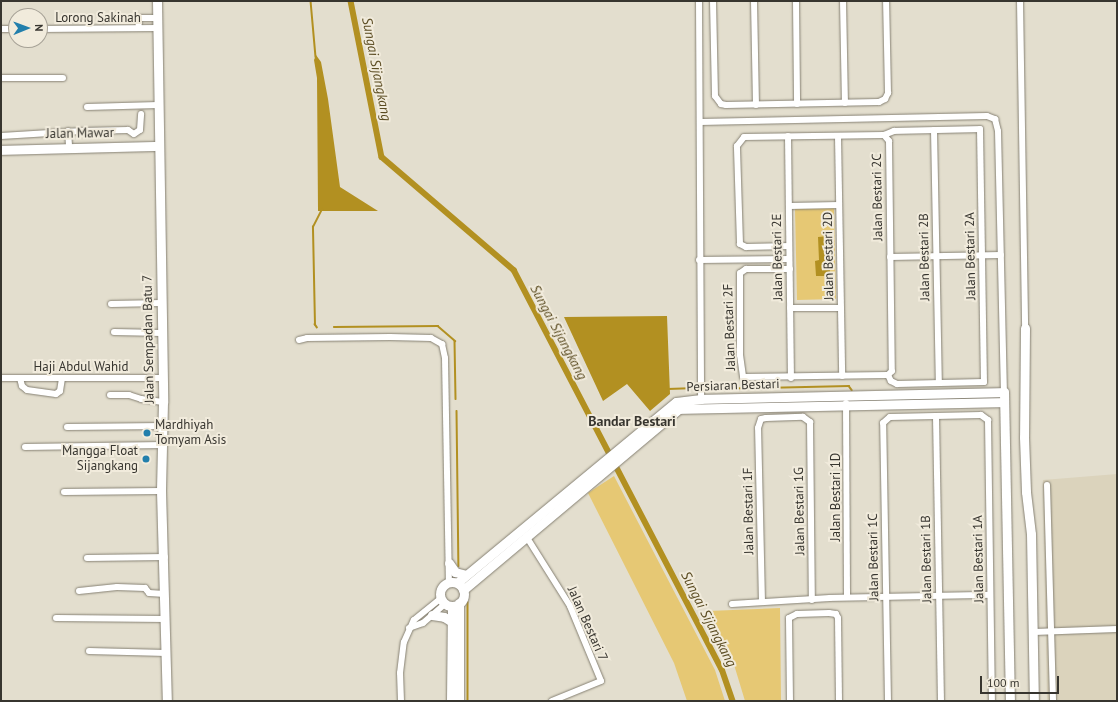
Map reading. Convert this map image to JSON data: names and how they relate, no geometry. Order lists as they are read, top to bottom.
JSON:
{
  "streets": {
    "street": [
      "Lorong Sakinah",
      "Jalan Mawar",
      "Jalan Bestari 2C",
      "Jalan Bestari 2D",
      "Jalan Bestari 2A",
      "Jalan Bestari 2E",
      "Jalan Bestari 2B",
      "Jalan Bestari 2F",
      "Jalan Sempadan Batu 7",
      "Haji Abdul Wahid",
      "Persiaran Bestari",
      "Jalan Bestari 1D",
      "Jalan Bestari 1F",
      "Jalan Bestari 1G",
      "Jalan Bestari 1C",
      "Jalan Bestari 1B",
      "Jalan Bestari 1A",
      "Jalan Bestari 7"
    ]
  },
  "crossings": [
    ["Lorong Sakinah", "Jalan Sempadan Batu 7"],
    ["Jalan Mawar", "Jalan Sempadan Batu 7"],
    ["Jalan Bestari 2C", "Jalan Bestari 2D"],
    ["Jalan Bestari 2C", "Jalan Bestari 2E"],
    ["Jalan Bestari 2A", "Jalan Bestari 2B"],
    ["Jalan Bestari 2E", "Jalan Bestari 2F"],
    ["Jalan Sempadan Batu 7", "Haji Abdul Wahid"],
    ["Persiaran Bestari", "Jalan Bestari 1D"],
    ["Persiaran Bestari", "Jalan Bestari 7"],
    ["Jalan Bestari 1F", "Jalan Bestari 1G"],
    ["Jalan Bestari 1C", "Jalan Bestari 1B"],
    ["Jalan Bestari 1C", "Jalan Bestari 1A"],
    ["Jalan Bestari 1B", "Jalan Bestari 1A"]
  ],
  "districts": ["Bandar Bestari"],
  "water": ["Sungai Sijangkang"],
  "places": ["Mardhiyah Tomyam Asis", "Mangga Float Sijangkang"],
  "scale_bar": "100 m",
  "north": "right"
}
